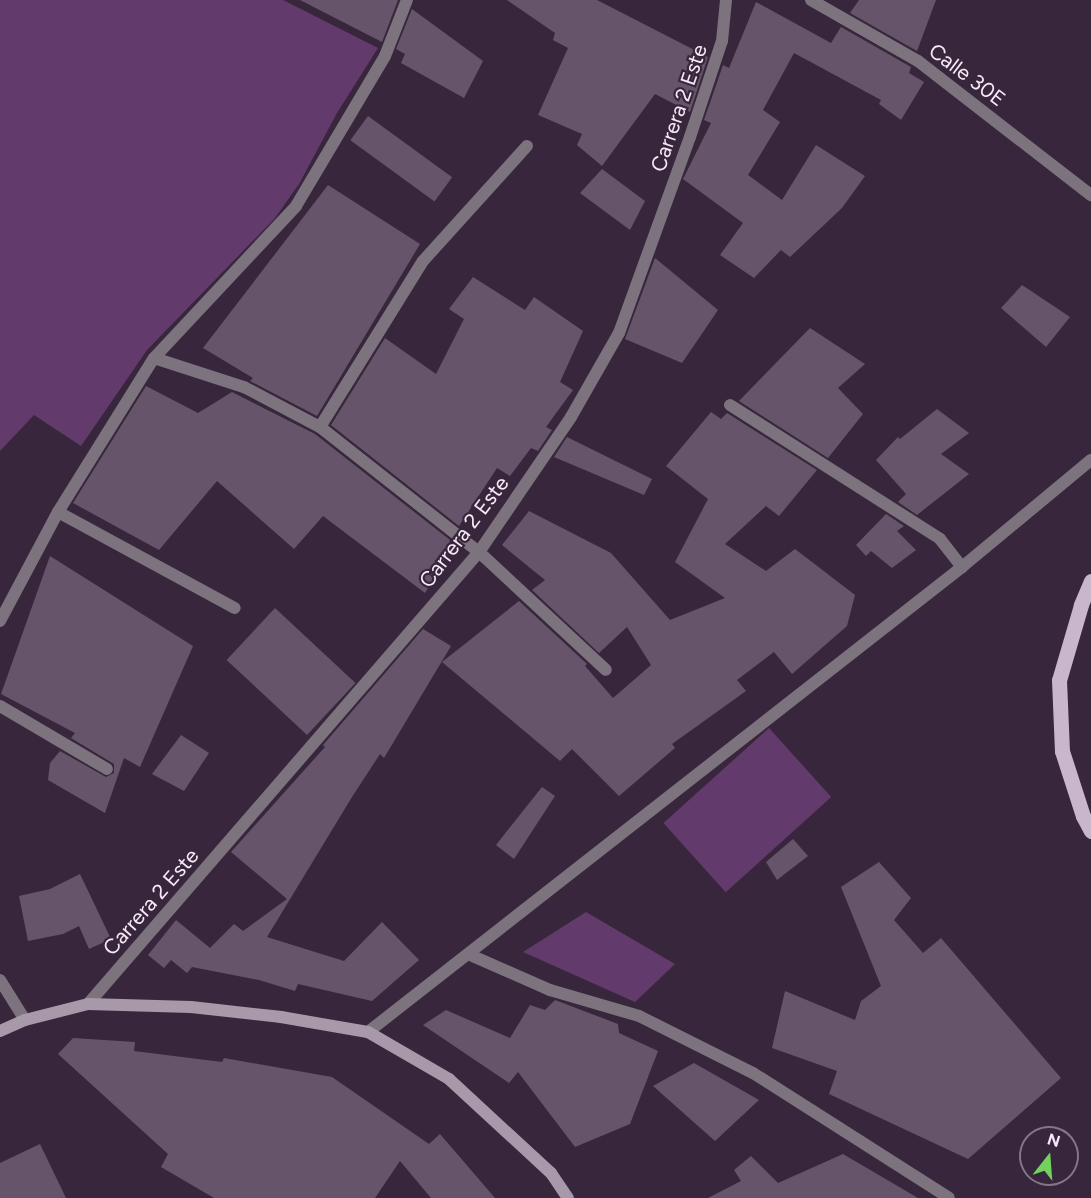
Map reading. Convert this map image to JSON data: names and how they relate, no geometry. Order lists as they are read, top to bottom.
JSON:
{
  "streets": {
    "street": ["Calle 30E", "Carrera 2 Este"]
  },
  "north": "top"
}
